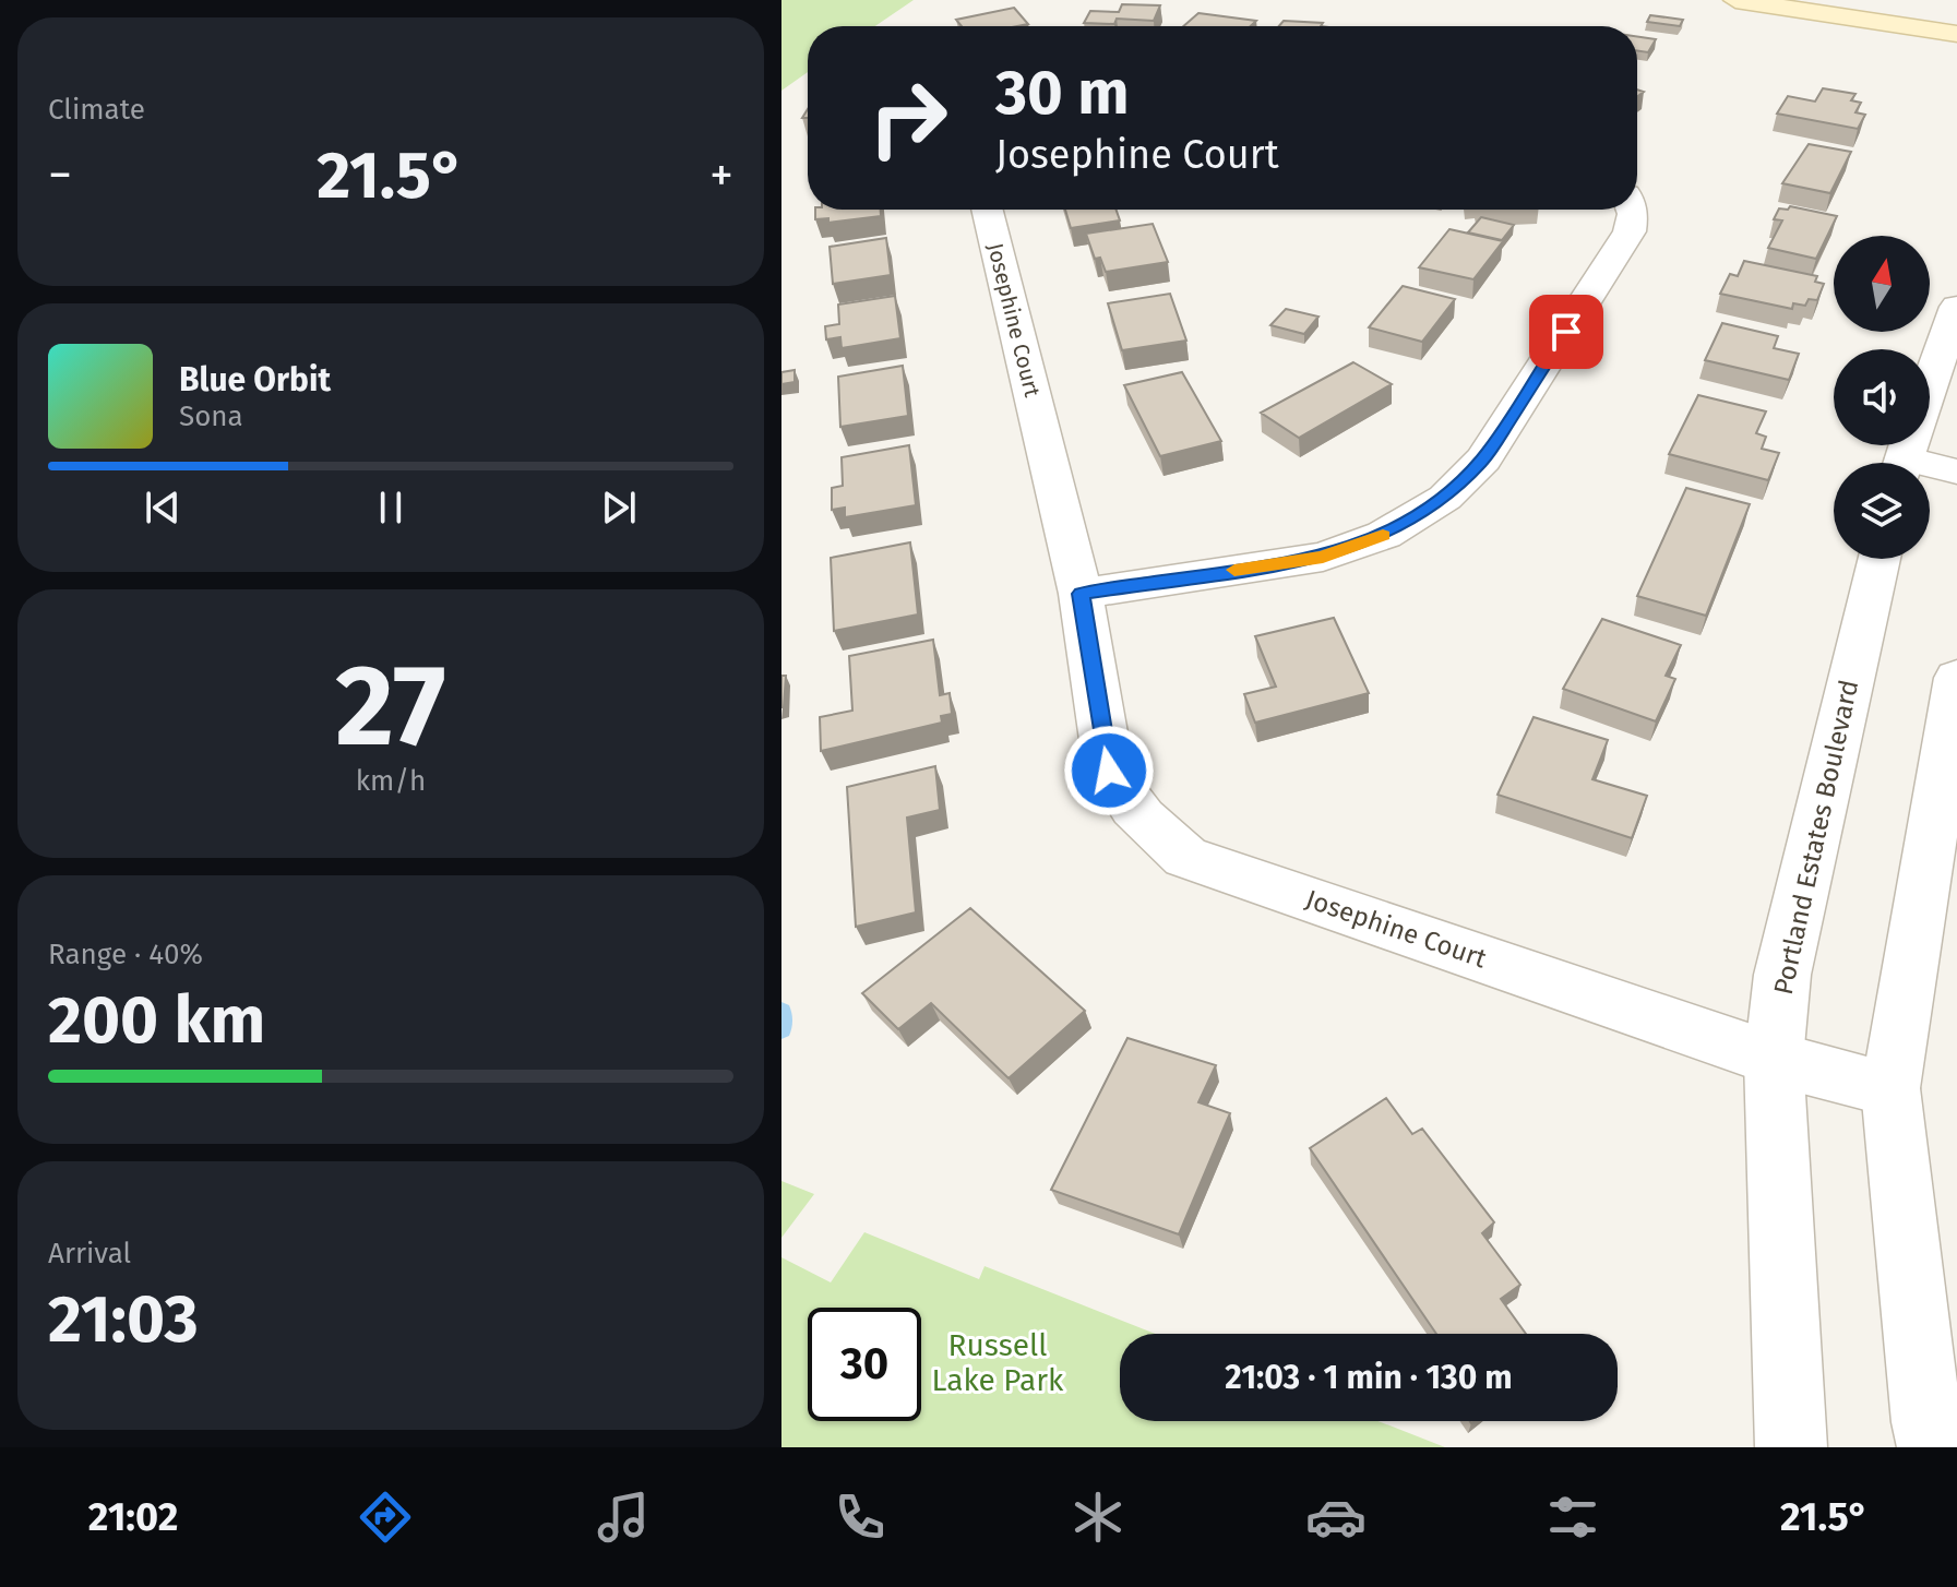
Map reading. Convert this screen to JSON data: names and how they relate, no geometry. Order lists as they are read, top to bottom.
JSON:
{
  "streets": {
    "street": ["Josephine Court", "Portland Estates Boulevard"]
  },
  "crossings": [
    ["Josephine Court", "Portland Estates Boulevard"]
  ],
  "parks": ["Russell Lake Park"],
  "north": "top",
  "page": {
    "tile": [
      "Climate",
      ["27", "km/h"],
      ["Range · 40%", "200 km"],
      ["Arrival", "21:03"]
    ],
    "turn": ["30 m", "Josephine Court"],
    "heat": ["−", "21.5°", "+"],
    "song": ["Blue Orbit", "Sona"],
    "limit": "30",
    "trip": "21:03 · 1 min · 130 m",
    "tabs": ["21:02", "21.5°"]
  }
}
